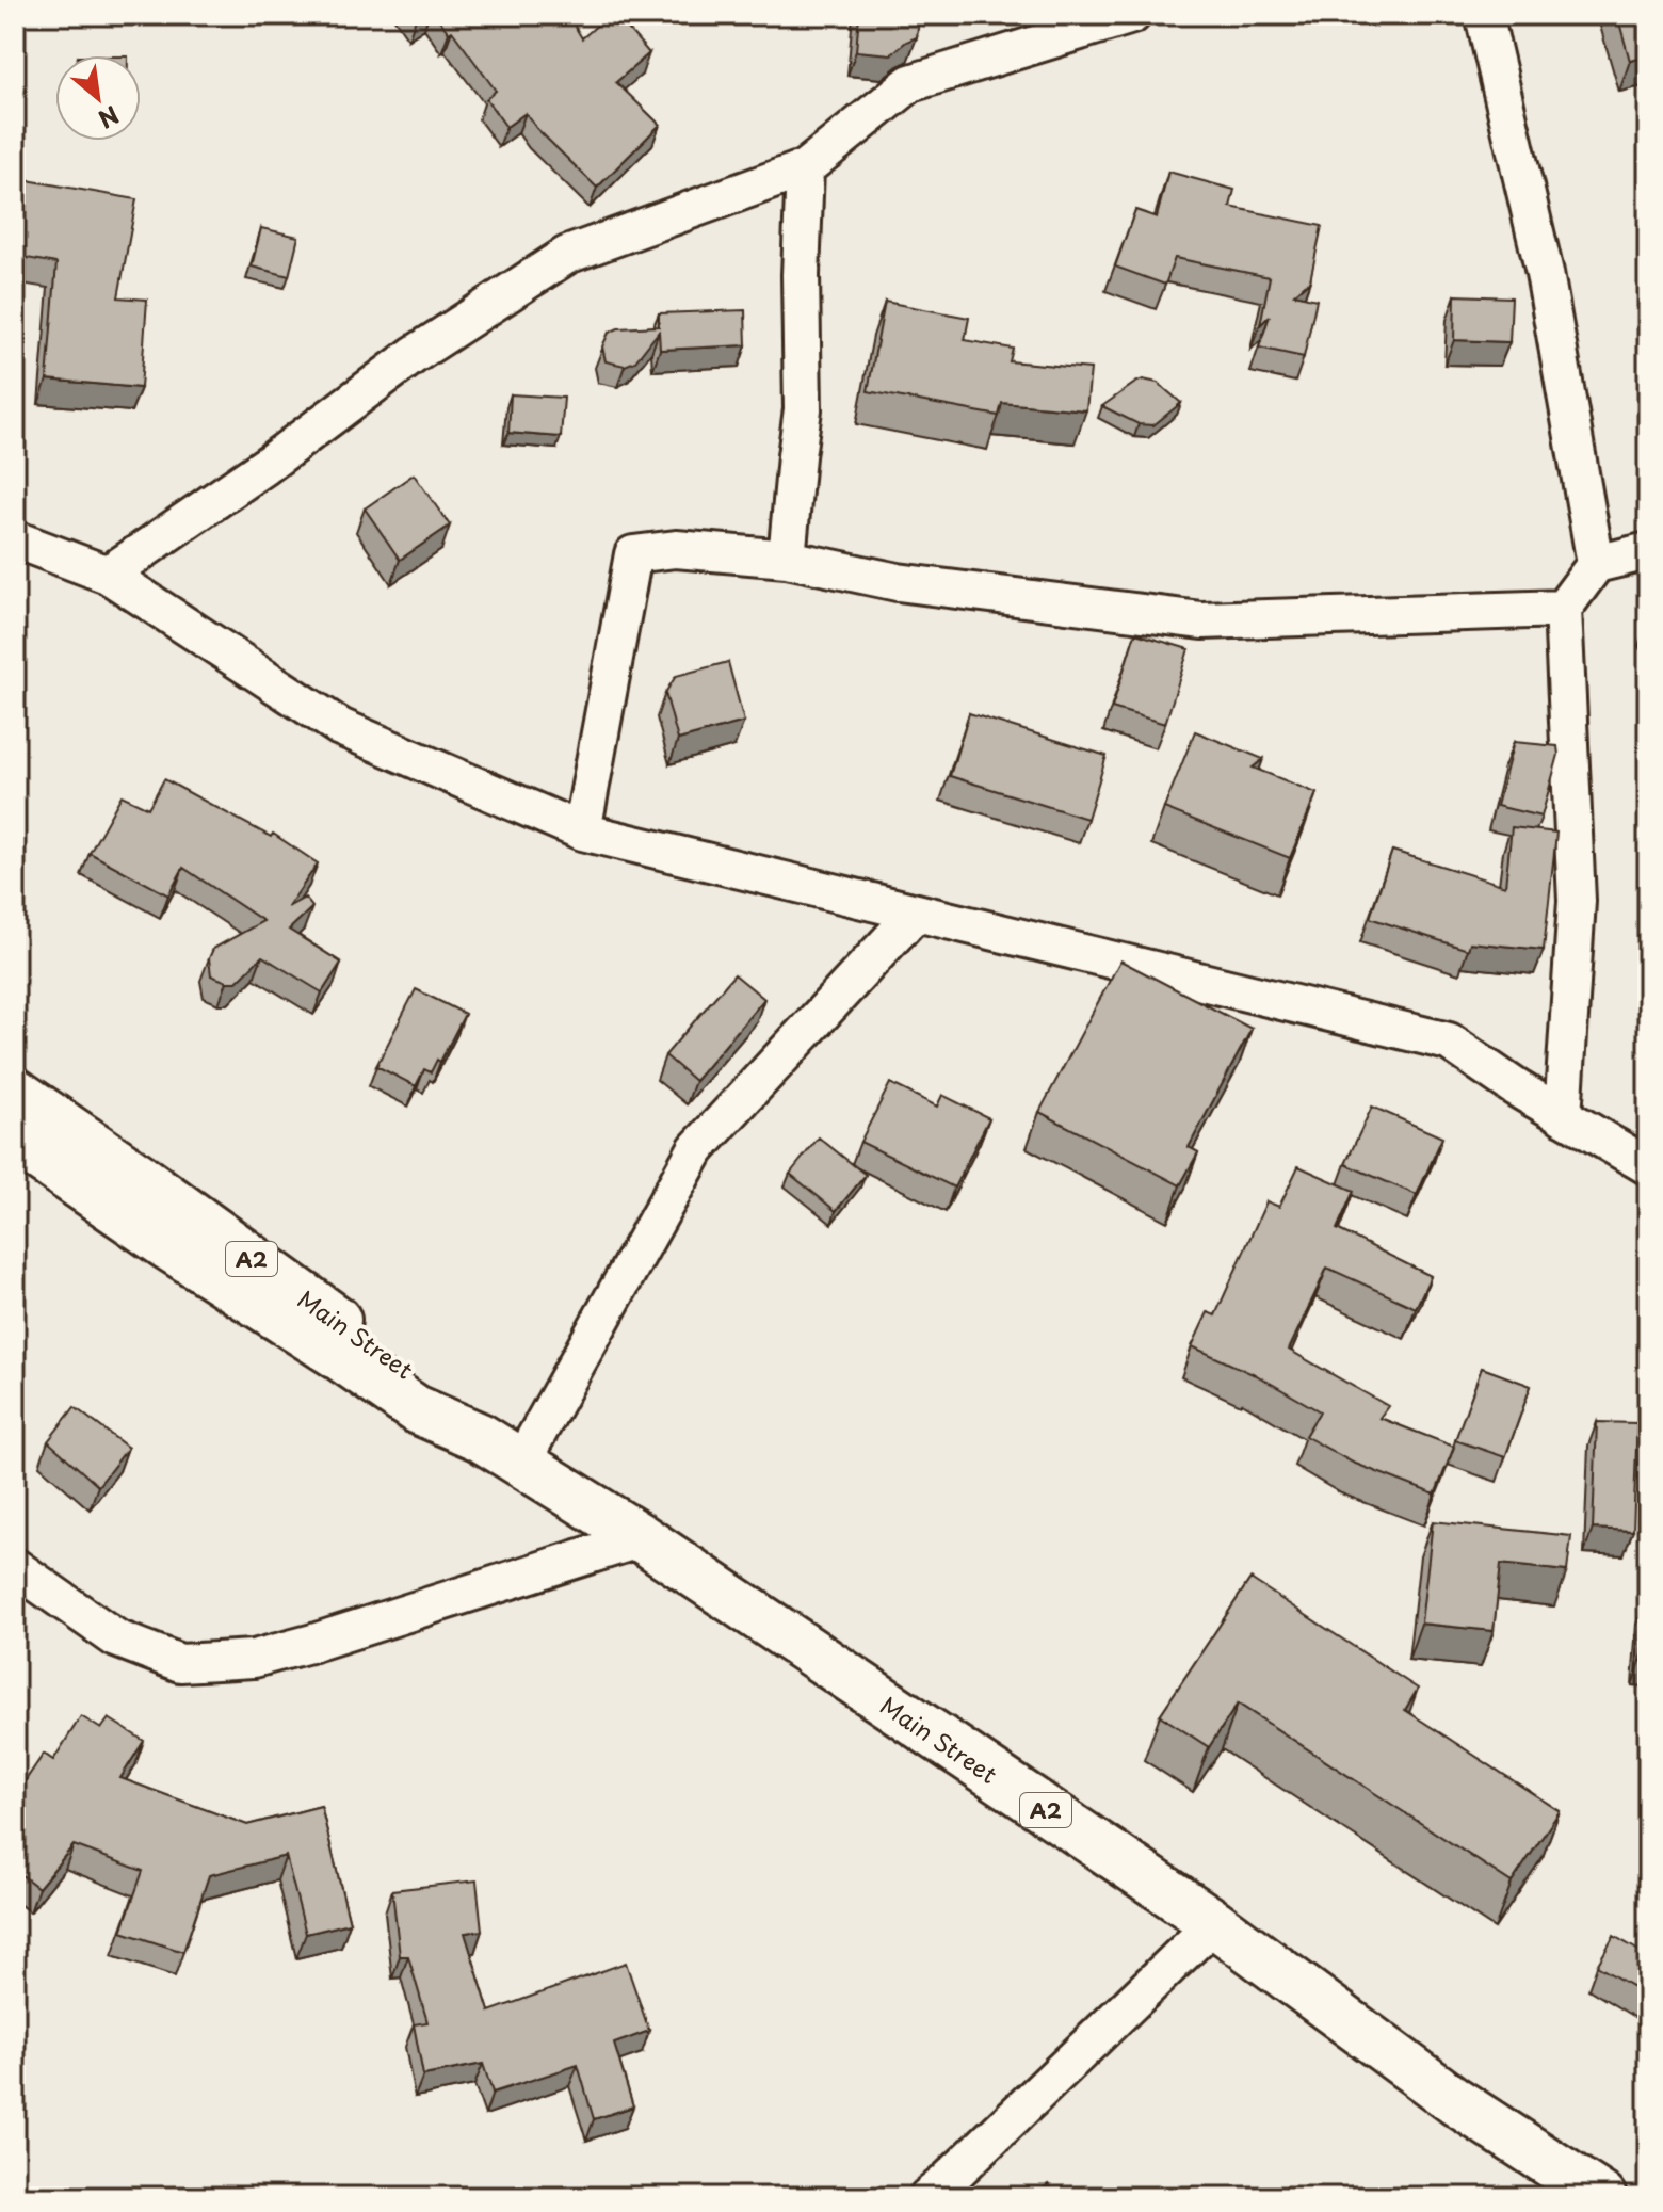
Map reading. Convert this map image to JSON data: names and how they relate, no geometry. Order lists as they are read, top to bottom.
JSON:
{
  "streets": {
    "highway": ["A2", "Main Street"]
  },
  "north": "bottom right"
}
